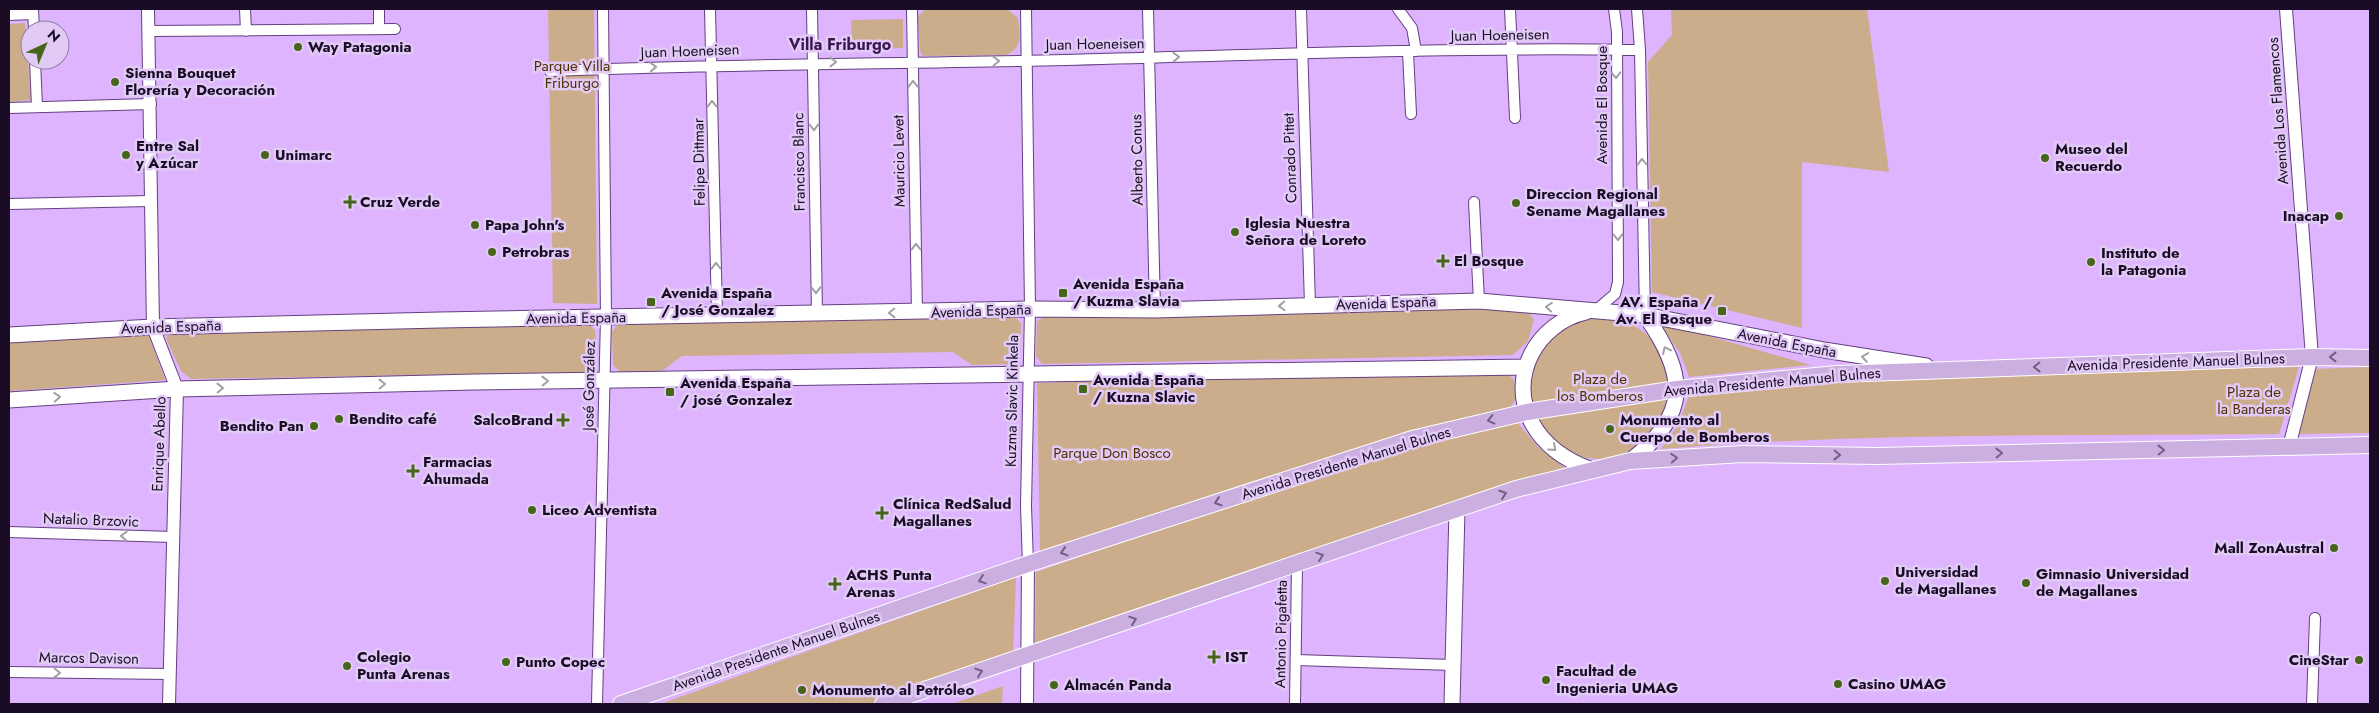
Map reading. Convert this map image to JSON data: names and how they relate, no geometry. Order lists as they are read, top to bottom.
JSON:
{
  "streets": {
    "main road": ["Avenida España", "Avenida Presidente Manuel Bulnes"],
    "street": [
      "Juan Hoeneisen",
      "Avenida El Bosque",
      "Avenida Los Flamencos",
      "Conrado Pittet",
      "Alberto Conus",
      "Mauricio Levet",
      "Felipe Dittmar",
      "Francisco Blanc",
      "José González",
      "Kuzma Slavic Kinkela",
      "Enrique Abello",
      "Natalio Brzovic",
      "Antonio Pigafetta",
      "Marcos Davison"
    ]
  },
  "crossings": [
    ["Juan Hoeneisen", "Avenida El Bosque"],
    ["Juan Hoeneisen", "Conrado Pittet"],
    ["Juan Hoeneisen", "Alberto Conus"],
    ["Juan Hoeneisen", "Mauricio Levet"],
    ["Juan Hoeneisen", "Felipe Dittmar"],
    ["Juan Hoeneisen", "Francisco Blanc"],
    ["Juan Hoeneisen", "José González"],
    ["Juan Hoeneisen", "Kuzma Slavic Kinkela"],
    ["Avenida El Bosque", "Avenida España"],
    ["Avenida Los Flamencos", "Avenida Presidente Manuel Bulnes"],
    ["Conrado Pittet", "Avenida España"],
    ["Alberto Conus", "Avenida España"],
    ["Mauricio Levet", "Avenida España"],
    ["Felipe Dittmar", "Avenida España"],
    ["Francisco Blanc", "Avenida España"],
    ["Avenida España", "Avenida Presidente Manuel Bulnes"],
    ["Avenida España", "José González"],
    ["Avenida España", "Kuzma Slavic Kinkela"],
    ["Avenida España", "Enrique Abello"],
    ["Avenida Presidente Manuel Bulnes", "Kuzma Slavic Kinkela"],
    ["Enrique Abello", "Natalio Brzovic"],
    ["Enrique Abello", "Marcos Davison"]
  ],
  "one_way": [
    "Juan Hoeneisen",
    "Mauricio Levet",
    "Felipe Dittmar",
    "Francisco Blanc",
    "Natalio Brzovic",
    "Marcos Davison"
  ],
  "districts": ["Villa Friburgo"],
  "parks": [
    "Parque Villa Friburgo",
    "Plaza de los Bomberos",
    "Plaza de la Banderas",
    "Parque Don Bosco"
  ],
  "places": {
    "other": [
      "Way Patagonia",
      "Sienna Bouquet Florería y Decoración",
      "Entre Sal y Azúcar",
      "Unimarc",
      "Museo del Recuerdo",
      "Direccion Regional Sename Magallanes",
      "Inacap",
      "Papa John's",
      "Iglesia Nuestra Señora de Loreto",
      "Petrobras",
      "Instituto de la Patagonia",
      "Bendito café",
      "Bendito Pan",
      "Monumento al Cuerpo de Bomberos",
      "Liceo Adventista",
      "Mall ZonAustral",
      "Universidad de Magallanes",
      "Gimnasio Universidad de Magallanes",
      "CineStar",
      "Punto Copec",
      "Colegio Punta Arenas",
      "Facultad de Ingenieria UMAG",
      "Casino UMAG",
      "Almacén Panda",
      "Monumento al Petróleo"
    ],
    "health": [
      "Cruz Verde",
      "El Bosque",
      "SalcoBrand",
      "Farmacias Ahumada",
      "Clínica RedSalud Magallanes",
      "ACHS Punta Arenas",
      "IST"
    ],
    "transit": [
      "Avenida España / Kuzma Slavia",
      "Avenida España / José Gonzalez",
      "AV. España / Av. El Bosque",
      "Avenida España / Kuzna Slavic",
      "Avenida España / josé Gonzalez"
    ]
  },
  "north": "top right"
}
